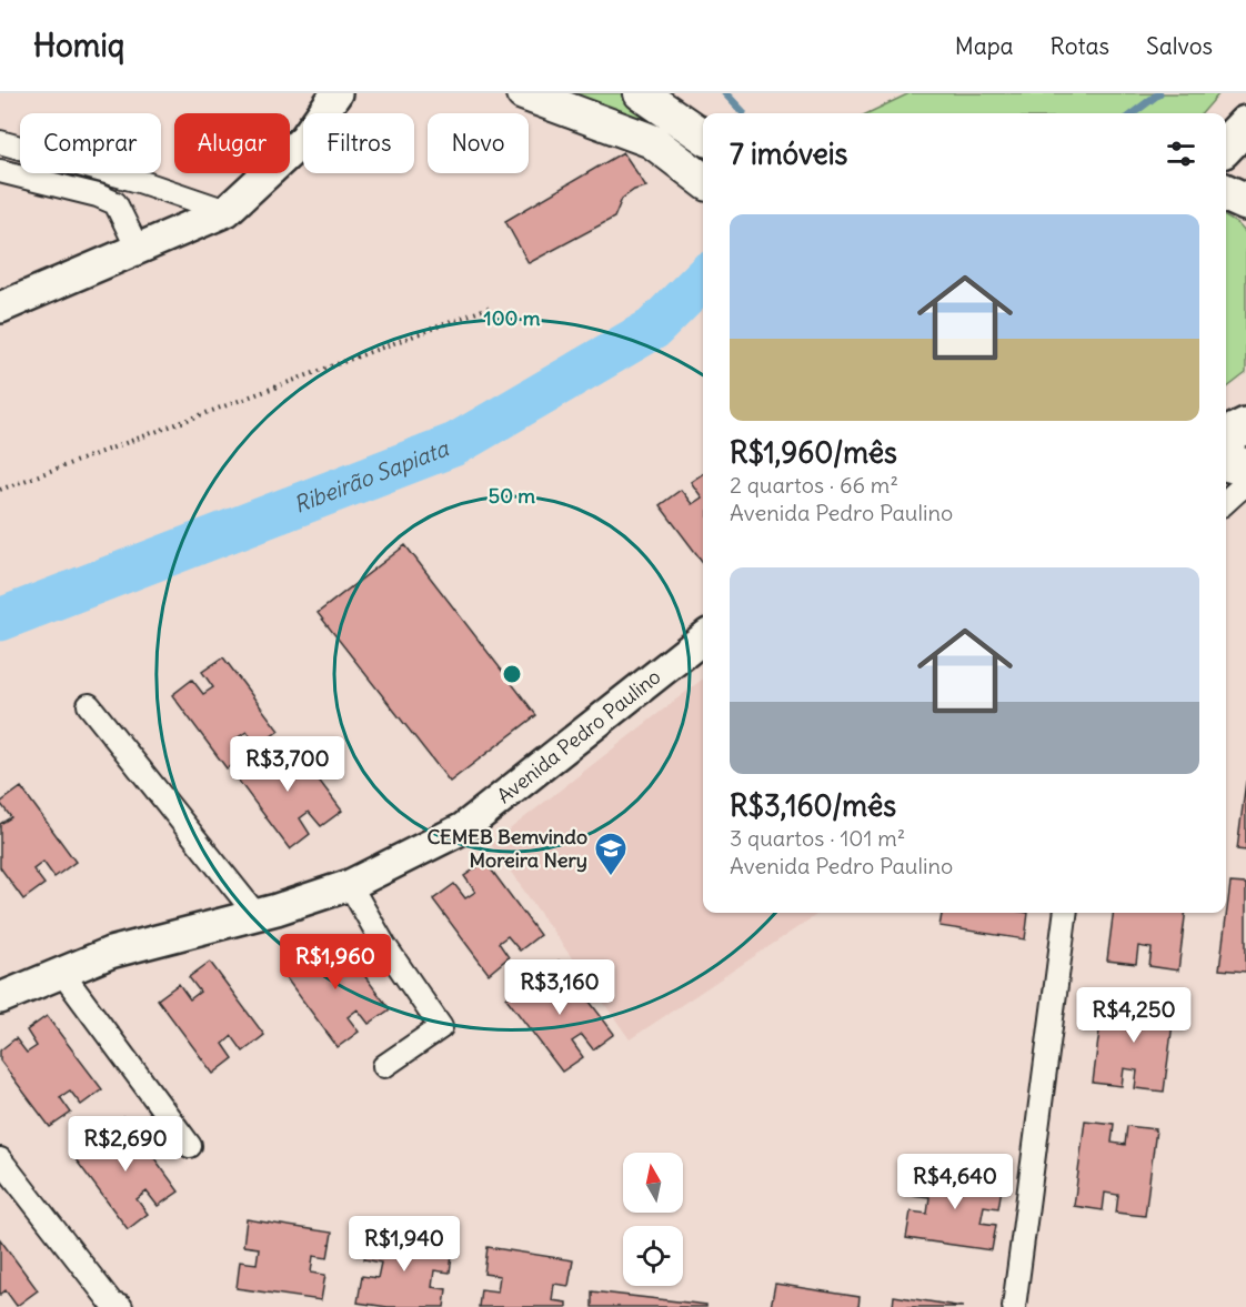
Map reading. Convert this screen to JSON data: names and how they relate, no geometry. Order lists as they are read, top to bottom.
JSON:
{
  "streets": {
    "main road": ["Avenida Pedro Paulino"]
  },
  "water": ["Ribeirão Sapiata"],
  "places": {
    "school or university": ["CEMEB Bemvindo Moreira Nery"]
  },
  "north": "top",
  "page": {
    "header": "Homiq",
    "nav": ["Mapa", "Rotas", "Salvos"],
    "chip": [
      "Comprar",
      "Alugar",
      "Filtros",
      "Novo"
    ],
    "heading": "7 imóveis",
    "list": [
      {
        "name": "R$1,960/mês",
        "note": "2 quartos · 66 m² · Avenida Pedro Paulino"
      },
      {
        "name": "R$3,160/mês",
        "note": "3 quartos · 101 m² · Avenida Pedro Paulino"
      }
    ],
    "price": [
      "R$3,700",
      "R$1,960",
      "R$3,160",
      "R$4,250",
      "R$2,690",
      "R$4,640",
      "R$1,940"
    ]
  },
  "rings": ["100 m", "50 m"]
}
